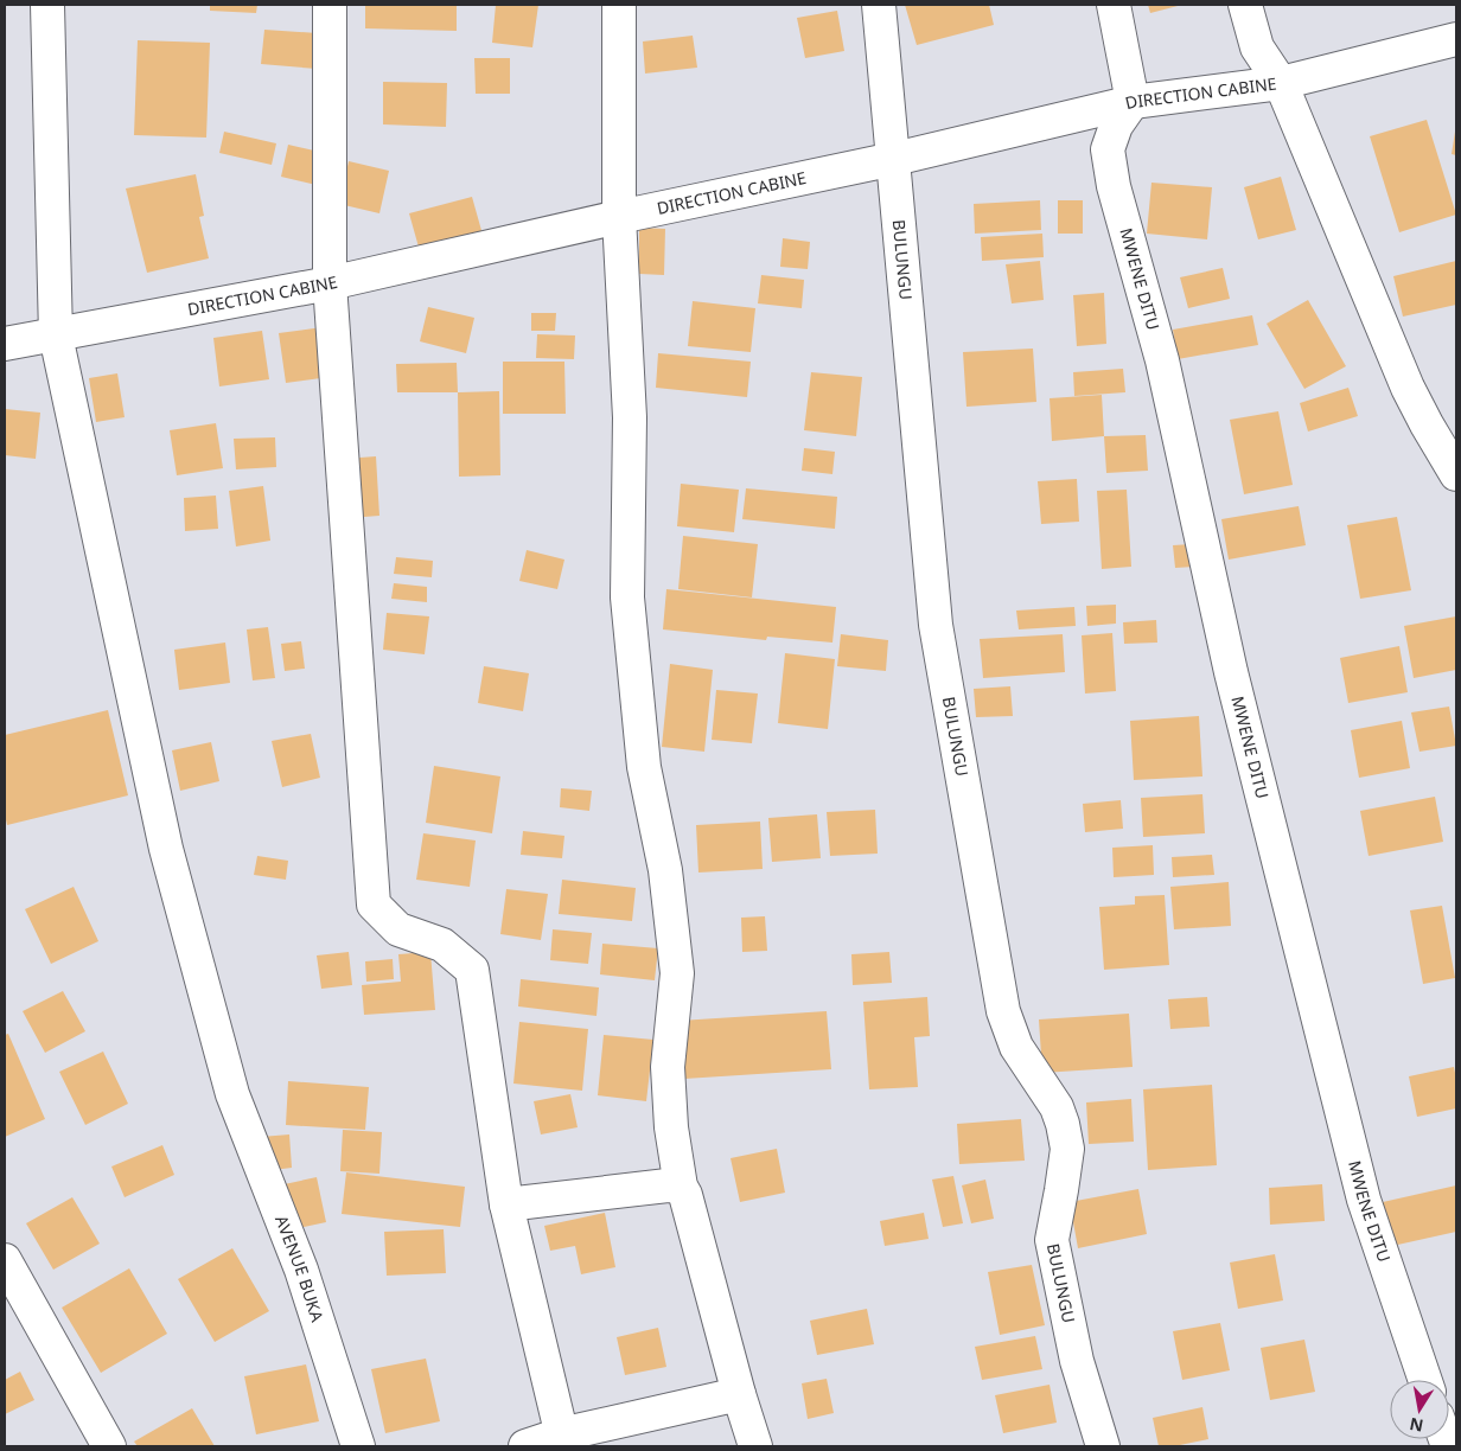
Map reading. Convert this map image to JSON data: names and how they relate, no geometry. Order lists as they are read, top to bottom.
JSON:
{
  "streets": {
    "street": [
      "DIRECTION CABINE",
      "BULUNGU",
      "MWENE DITU",
      "AVENUE BUKA"
    ]
  },
  "crossings": [
    ["DIRECTION CABINE", "BULUNGU"],
    ["DIRECTION CABINE", "MWENE DITU"],
    ["DIRECTION CABINE", "AVENUE BUKA"]
  ],
  "north": "bottom"
}
